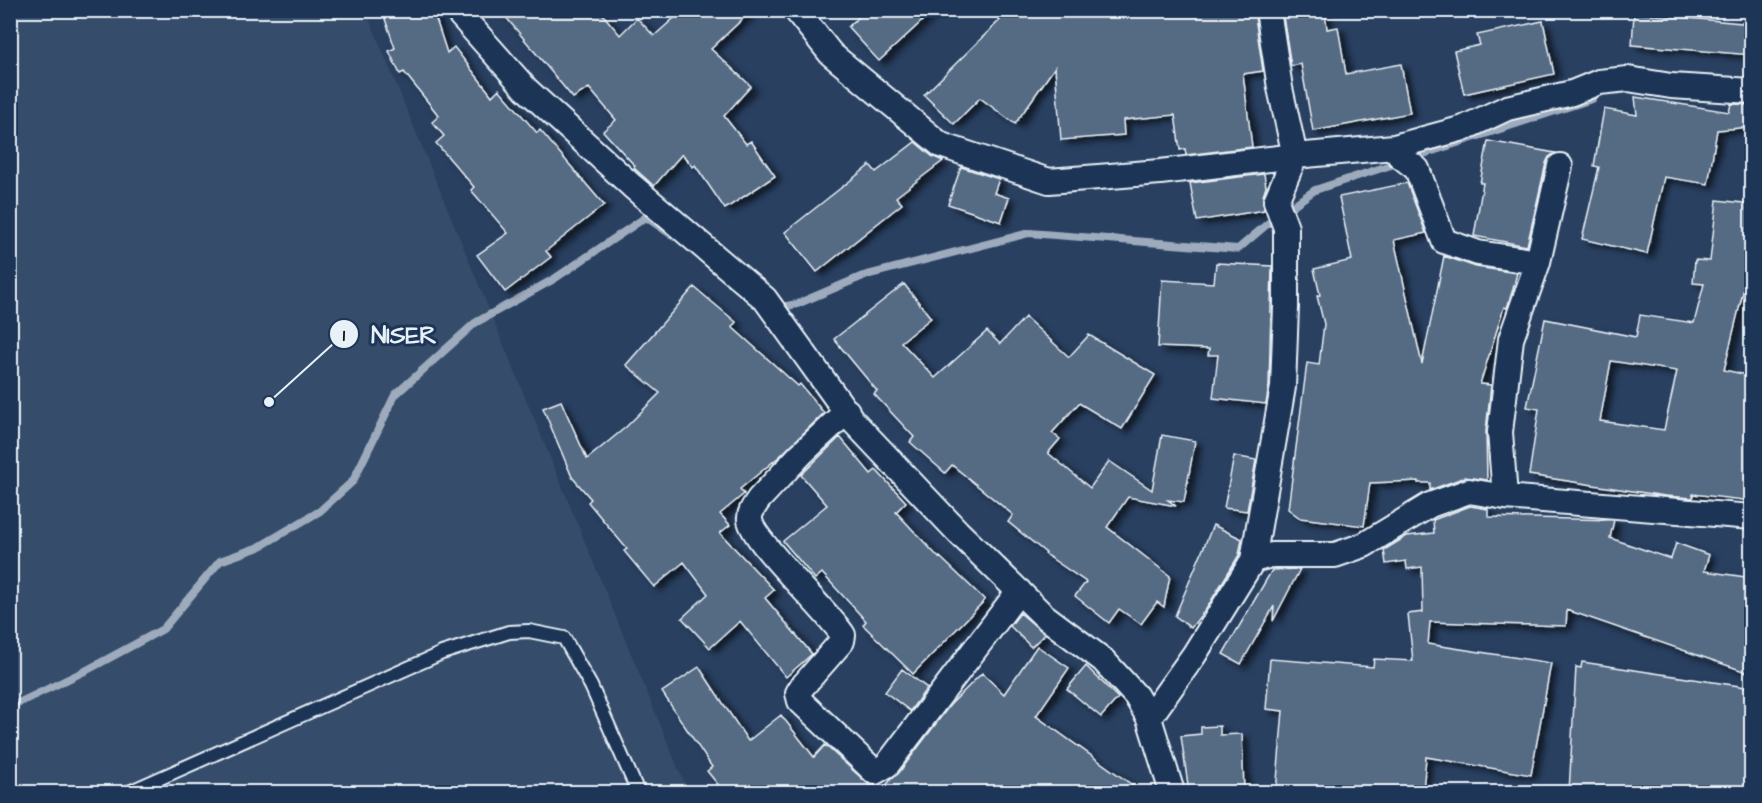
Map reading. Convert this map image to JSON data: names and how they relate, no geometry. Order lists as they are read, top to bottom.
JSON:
{
  "places": ["NISER"]
}
